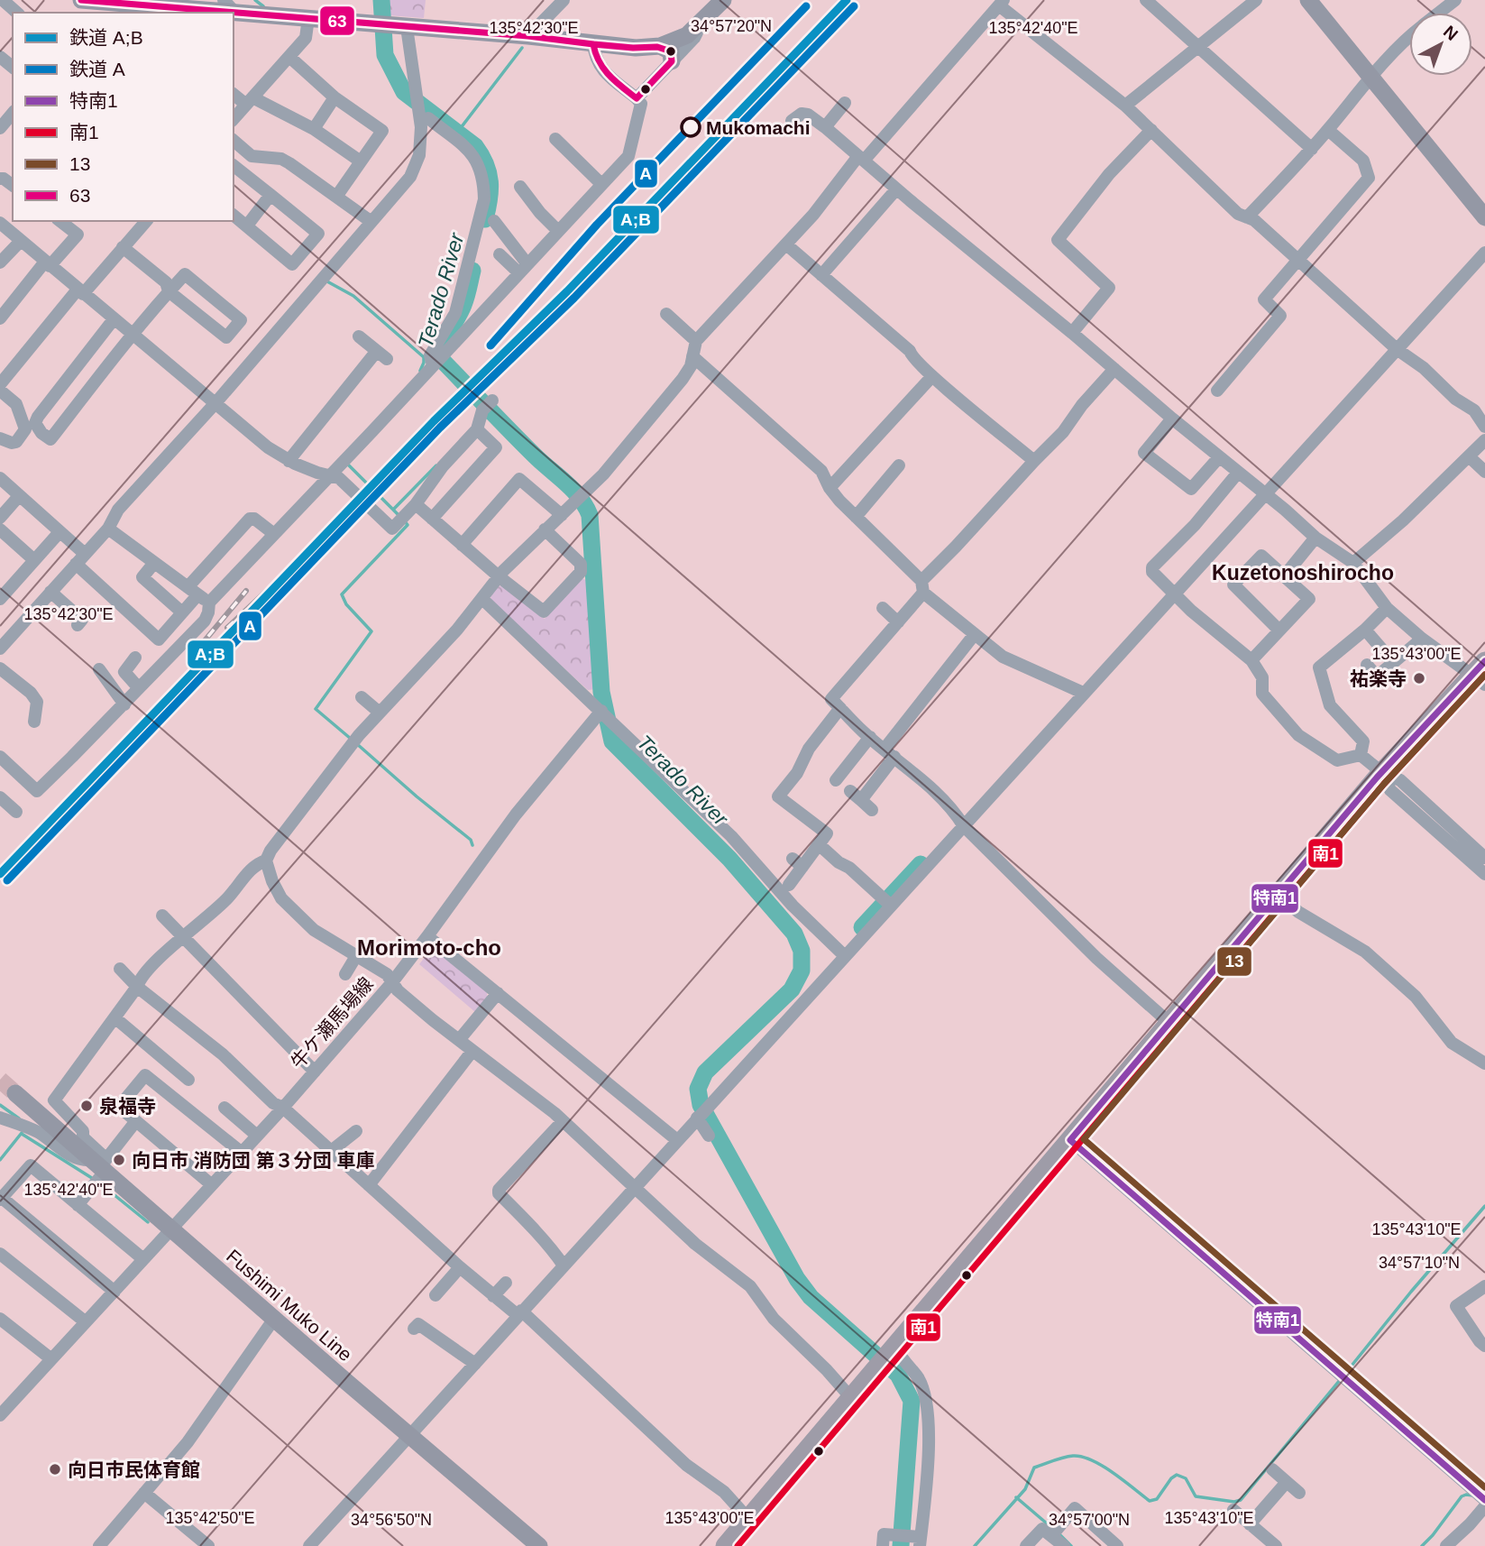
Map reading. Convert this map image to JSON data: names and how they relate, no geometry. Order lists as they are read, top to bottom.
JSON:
{
  "streets": {
    "main road": ["Fushimi Muko Line"],
    "street": ["牛ケ瀬馬場線"]
  },
  "crossings": [
    ["牛ケ瀬馬場線", "Fushimi Muko Line"]
  ],
  "districts": ["Kuzetonoshirocho", "Morimoto-cho"],
  "water": ["Terado River"],
  "places": [
    "Mukomachi",
    "祐楽寺",
    "泉福寺",
    "向日市 消防団 第３分団 車庫",
    "向日市民体育館"
  ],
  "lines": [
    "rail line A;B",
    "transit line 63",
    "rail line A",
    "transit line 特南1",
    "transit line 南1",
    "transit line 13"
  ],
  "legend": [
    "鉄道 A;B",
    "鉄道 A",
    "特南1",
    "南1",
    "13",
    "63"
  ],
  "north": "top right",
  "coordinates": [
    "34°57'20\"N",
    "135°42'30\"E",
    "135°42'40\"E",
    "135°43'00\"E",
    "135°43'10\"E",
    "34°57'10\"N",
    "135°42'50\"E",
    "34°56'50\"N",
    "34°57'00\"N"
  ]
}
